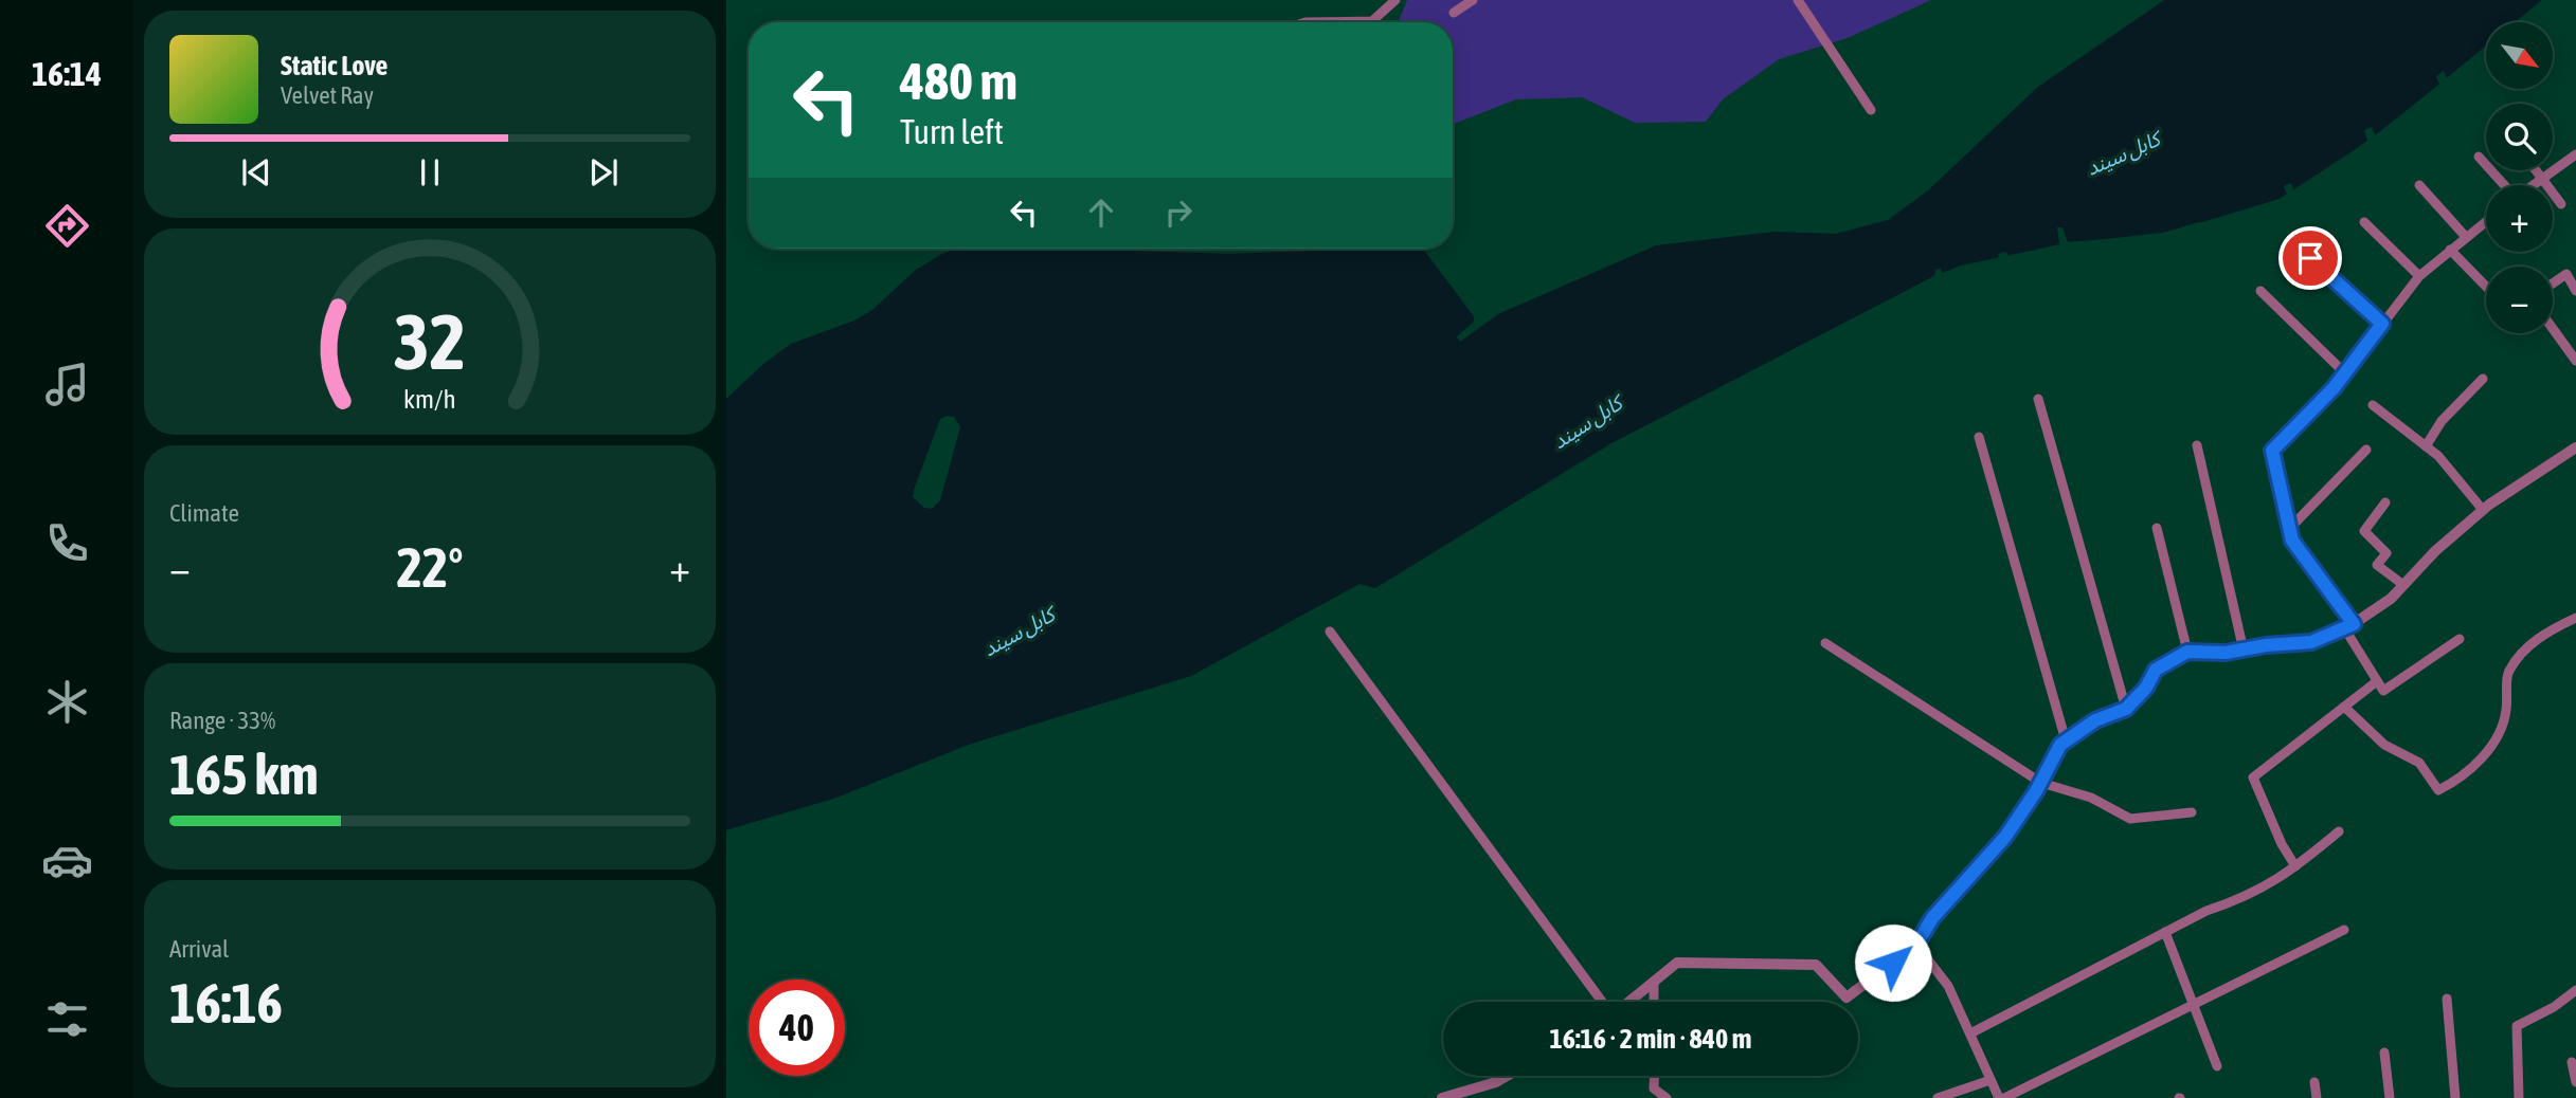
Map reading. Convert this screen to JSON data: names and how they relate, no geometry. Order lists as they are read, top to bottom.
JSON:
{
  "water": ["کابل سيند"],
  "north": "bottom right",
  "page": {
    "tabs": "16:14",
    "map_buttons": ["+", "−"],
    "turn": ["480 m", "Turn left"],
    "song": ["Static Love", "Velvet Ray"],
    "tile": [
      "Climate",
      ["Range · 33%", "165 km"],
      ["Arrival", "16:16"]
    ],
    "heat": ["−", "22°", "+"],
    "limit": "40",
    "trip": "16:16 · 2 min · 840 m",
    "gauge": ["32", "km/h"]
  }
}
